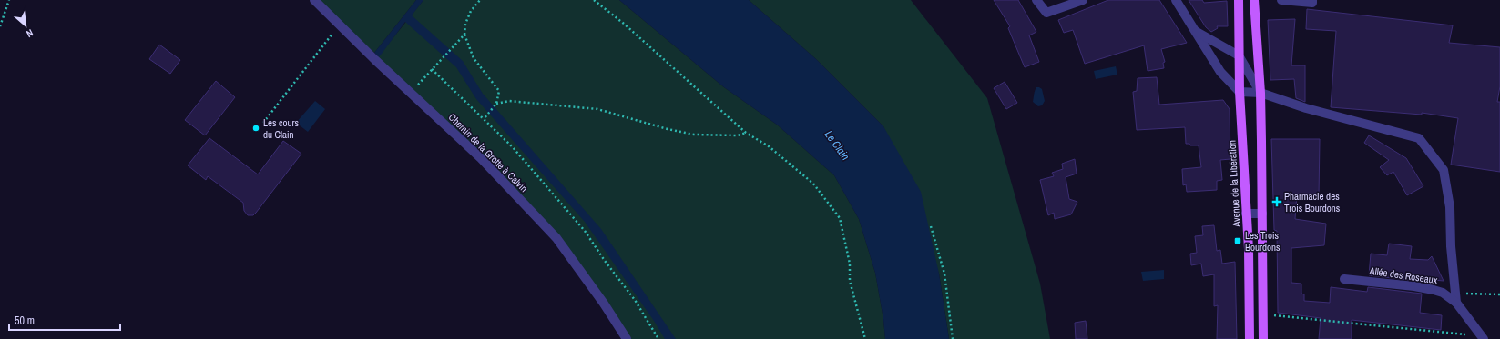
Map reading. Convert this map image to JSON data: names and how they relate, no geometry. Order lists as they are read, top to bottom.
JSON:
{
  "streets": {
    "main road": ["Avenue de la Libération"],
    "street": ["Chemin de la Grotte à Calvin", "Allée des Roseaux"]
  },
  "water": ["Le Clain"],
  "places": {
    "other": ["Les cours du Clain"],
    "health": ["Pharmacie des Trois Bourdons"],
    "transit": ["Les Trois Bourdons"]
  },
  "scale_bar": "50 m",
  "north": "bottom right"
}
